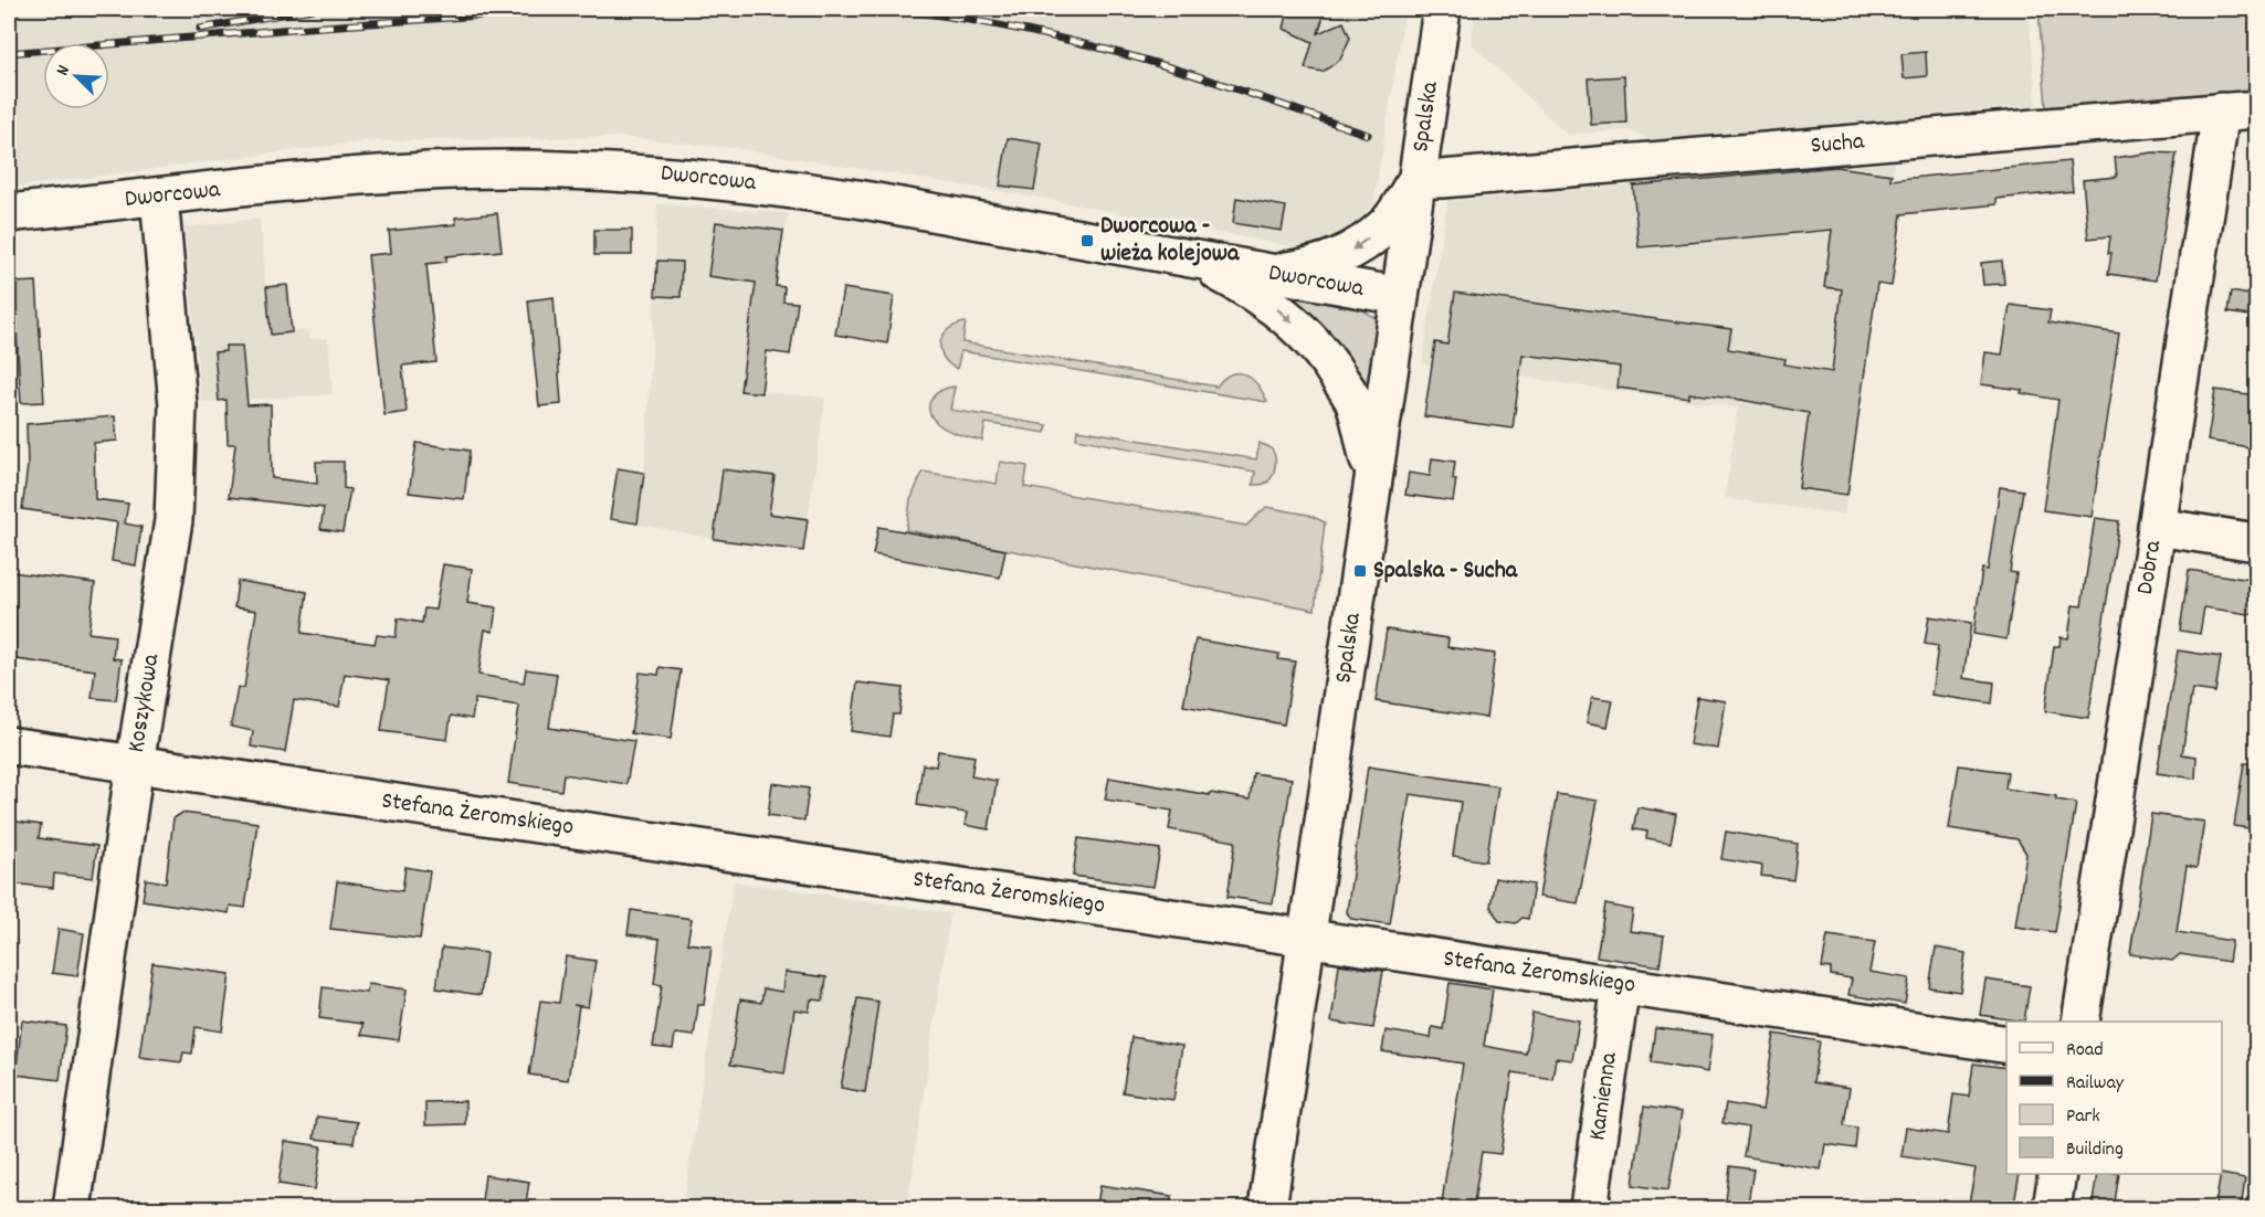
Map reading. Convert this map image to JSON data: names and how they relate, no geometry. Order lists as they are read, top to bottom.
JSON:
{
  "streets": {
    "street": [
      "Spalska",
      "Sucha",
      "Dworcowa",
      "Dobra",
      "Koszykowa",
      "Stefana Żeromskiego",
      "Kamienna"
    ]
  },
  "crossings": [
    ["Spalska", "Sucha"],
    ["Spalska", "Dworcowa"],
    ["Spalska", "Stefana Żeromskiego"],
    ["Sucha", "Dobra"],
    ["Dworcowa", "Koszykowa"],
    ["Koszykowa", "Stefana Żeromskiego"],
    ["Stefana Żeromskiego", "Kamienna"]
  ],
  "places": {
    "transit": ["Dworcowa - wieża kolejowa", "Spalska - Sucha"]
  },
  "legend": [
    "Road",
    "Railway",
    "Park",
    "Building"
  ],
  "north": "top left"
}
